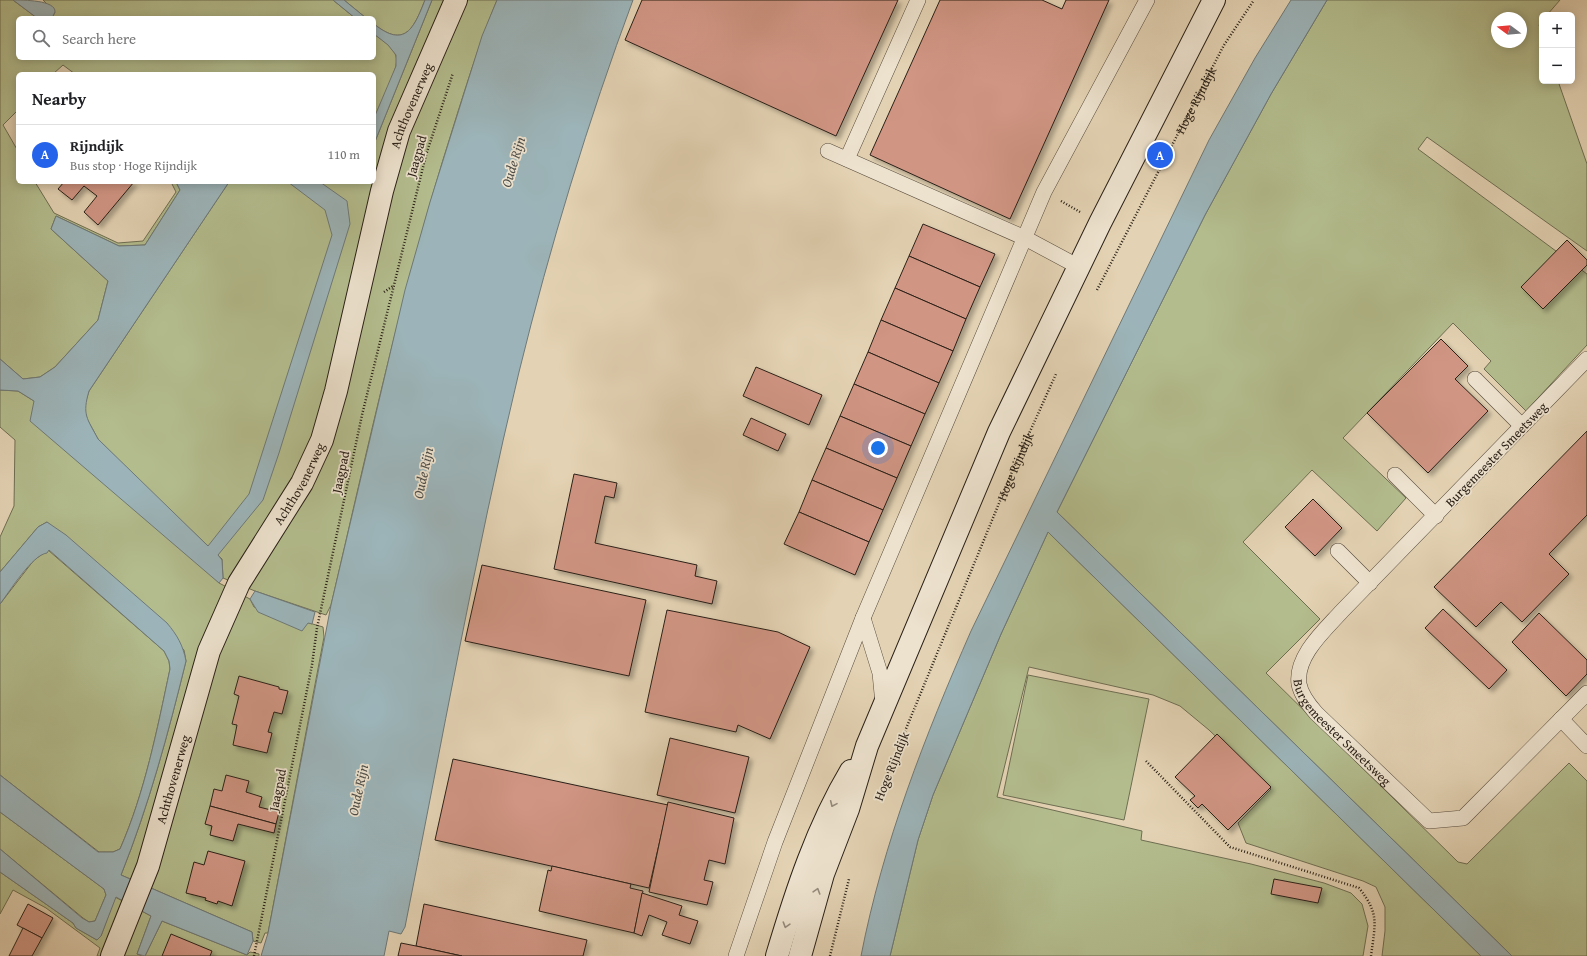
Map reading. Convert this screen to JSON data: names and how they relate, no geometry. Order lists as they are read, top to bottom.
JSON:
{
  "streets": {
    "street": ["Hoge Rijndijk", "Achthovenerweg"],
    "lane": ["Burgemeester Smeetsweg"],
    "path": ["Jaagpad"]
  },
  "water": ["Oude Rijn"],
  "north": "left",
  "page": {
    "map_buttons": ["+", "−"],
    "search": "Search here",
    "heading": "Nearby",
    "list": [
      {
        "mark": "A",
        "name": "Rijndijk",
        "note": "Bus stop · Hoge Rijndijk",
        "value": "110 m"
      }
    ],
    "pins": "A"
  }
}
